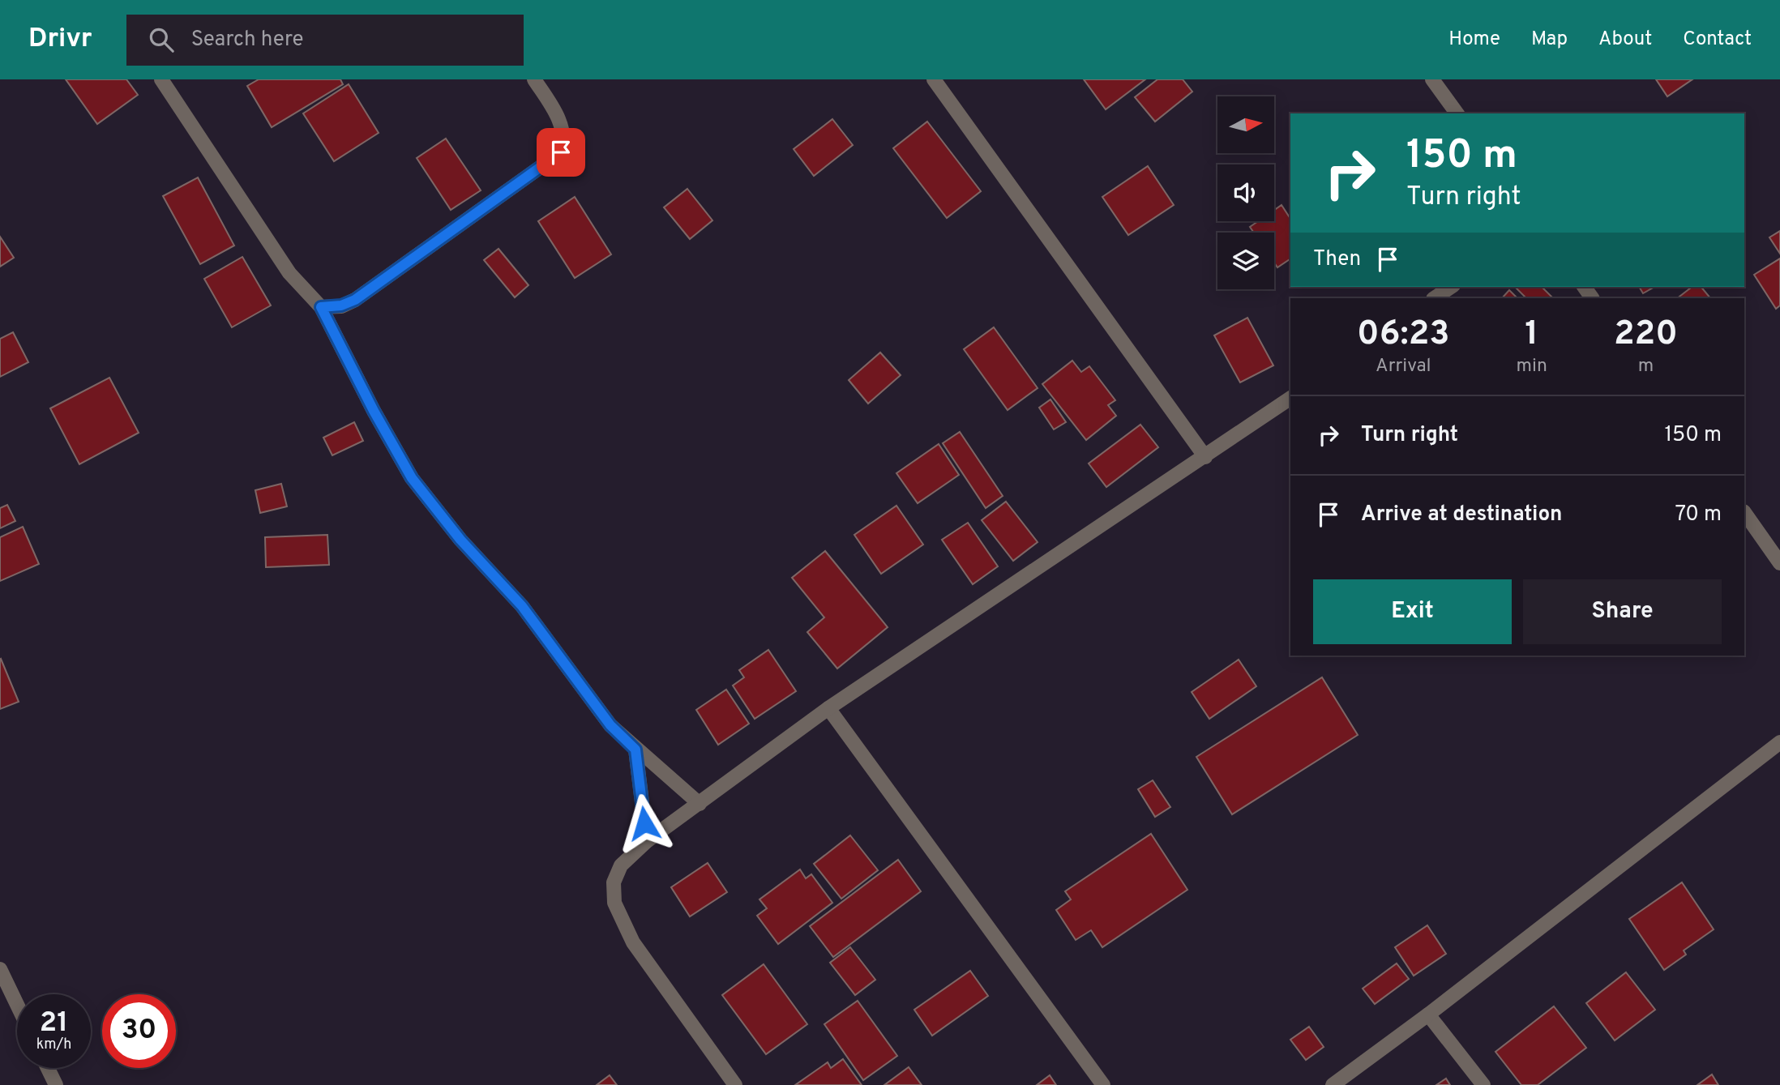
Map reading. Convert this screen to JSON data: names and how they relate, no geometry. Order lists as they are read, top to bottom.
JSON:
{
  "north": "right",
  "page": {
    "header": "Drivr",
    "search": "Search here",
    "nav": [
      "Home",
      "Map",
      "About",
      "Contact"
    ],
    "turn": ["150 m", "Turn right"],
    "then": "Then",
    "eta": [
      "06:23",
      "Arrival",
      "1",
      "min",
      "220",
      "m"
    ],
    "list": [
      {
        "name": "Turn right",
        "value": "150 m"
      },
      {
        "name": "Arrive at destination",
        "value": "70 m"
      }
    ],
    "buttons": ["Exit", "Share"],
    "speed": "21 km/h",
    "limit": "30"
  }
}
